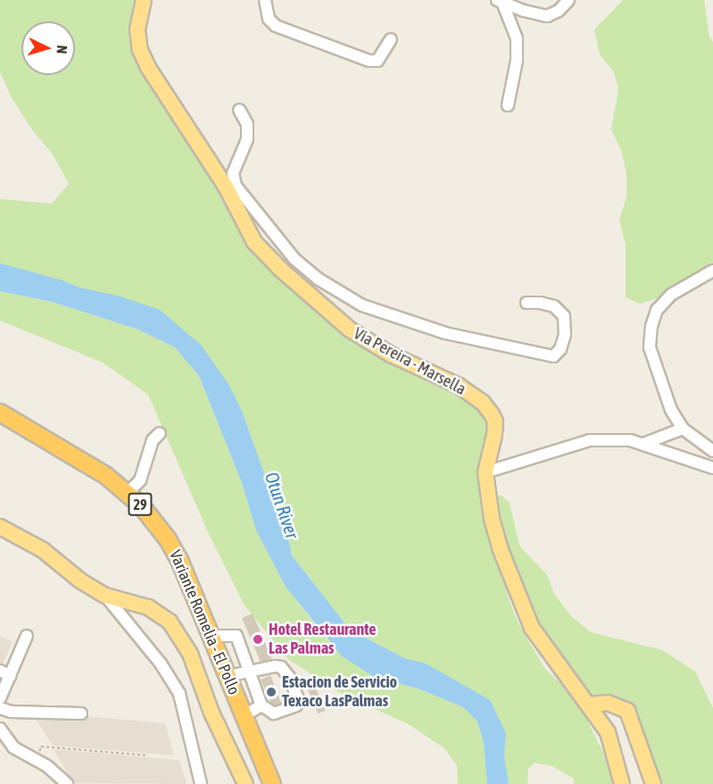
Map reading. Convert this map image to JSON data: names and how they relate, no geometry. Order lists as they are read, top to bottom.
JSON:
{
  "streets": {
    "highway": ["29", "Variante Romelia - El Pollo"],
    "main road": ["Vía Pereira - Marsella"]
  },
  "water": ["Otun River"],
  "places": ["Hotel Restaurante Las Palmas", "Estacion de Servicio Texaco LasPalmas"],
  "north": "right"
}
